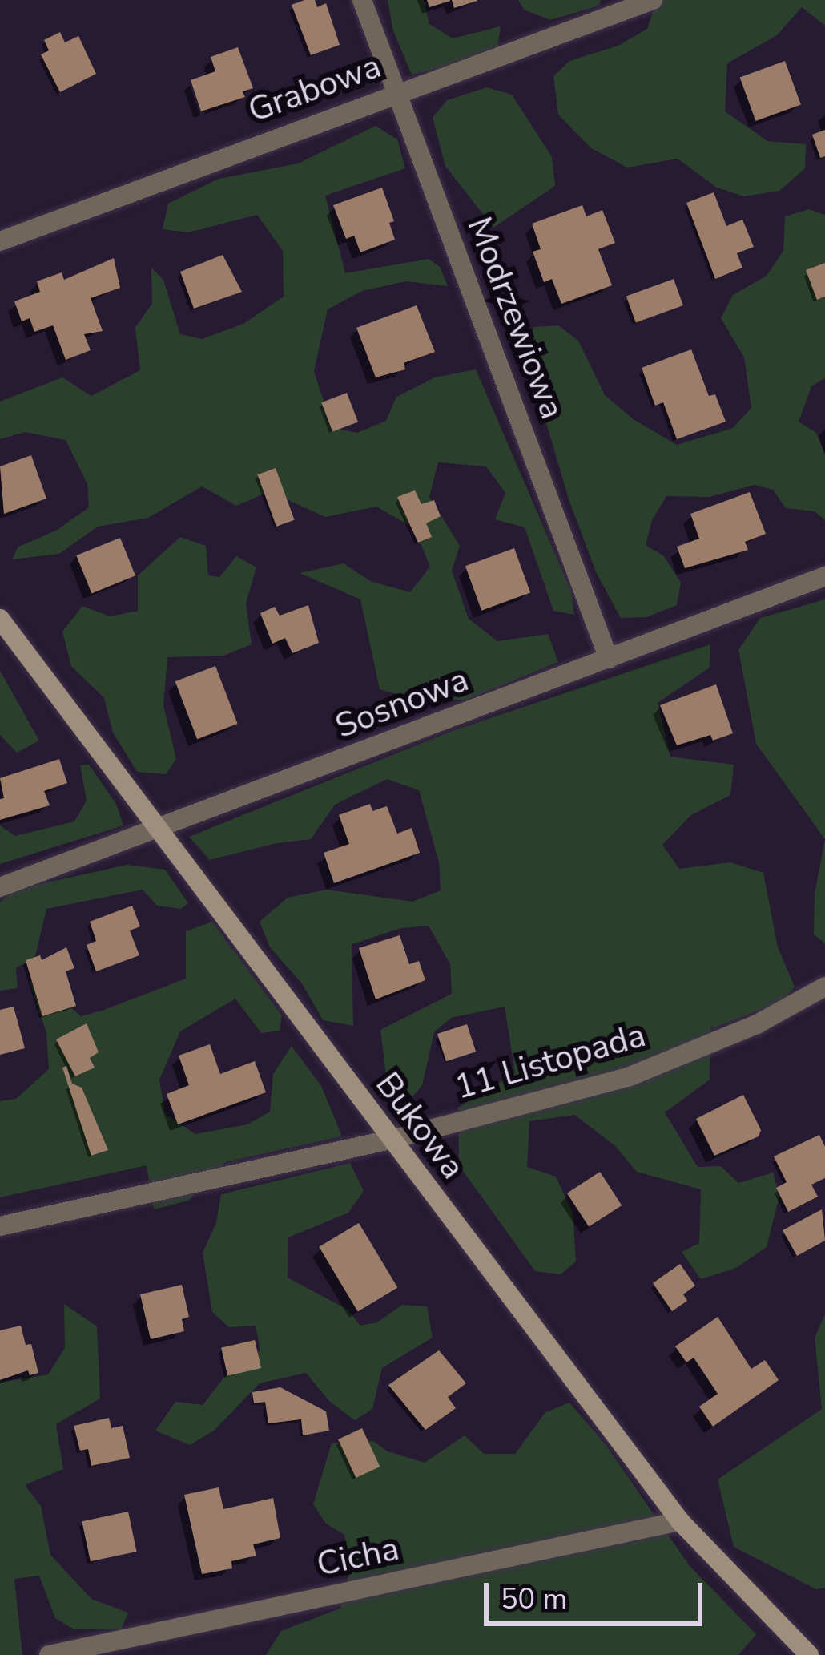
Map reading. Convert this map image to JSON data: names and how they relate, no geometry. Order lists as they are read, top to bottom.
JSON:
{
  "streets": {
    "street": [
      "Grabowa",
      "Modrzewiowa",
      "Sosnowa",
      "11 Listopada",
      "Bukowa",
      "Cicha"
    ]
  },
  "crossings": [
    ["Grabowa", "Modrzewiowa"],
    ["Modrzewiowa", "Sosnowa"],
    ["Sosnowa", "Bukowa"],
    ["11 Listopada", "Bukowa"],
    ["Bukowa", "Cicha"]
  ],
  "scale_bar": "50 m"
}
